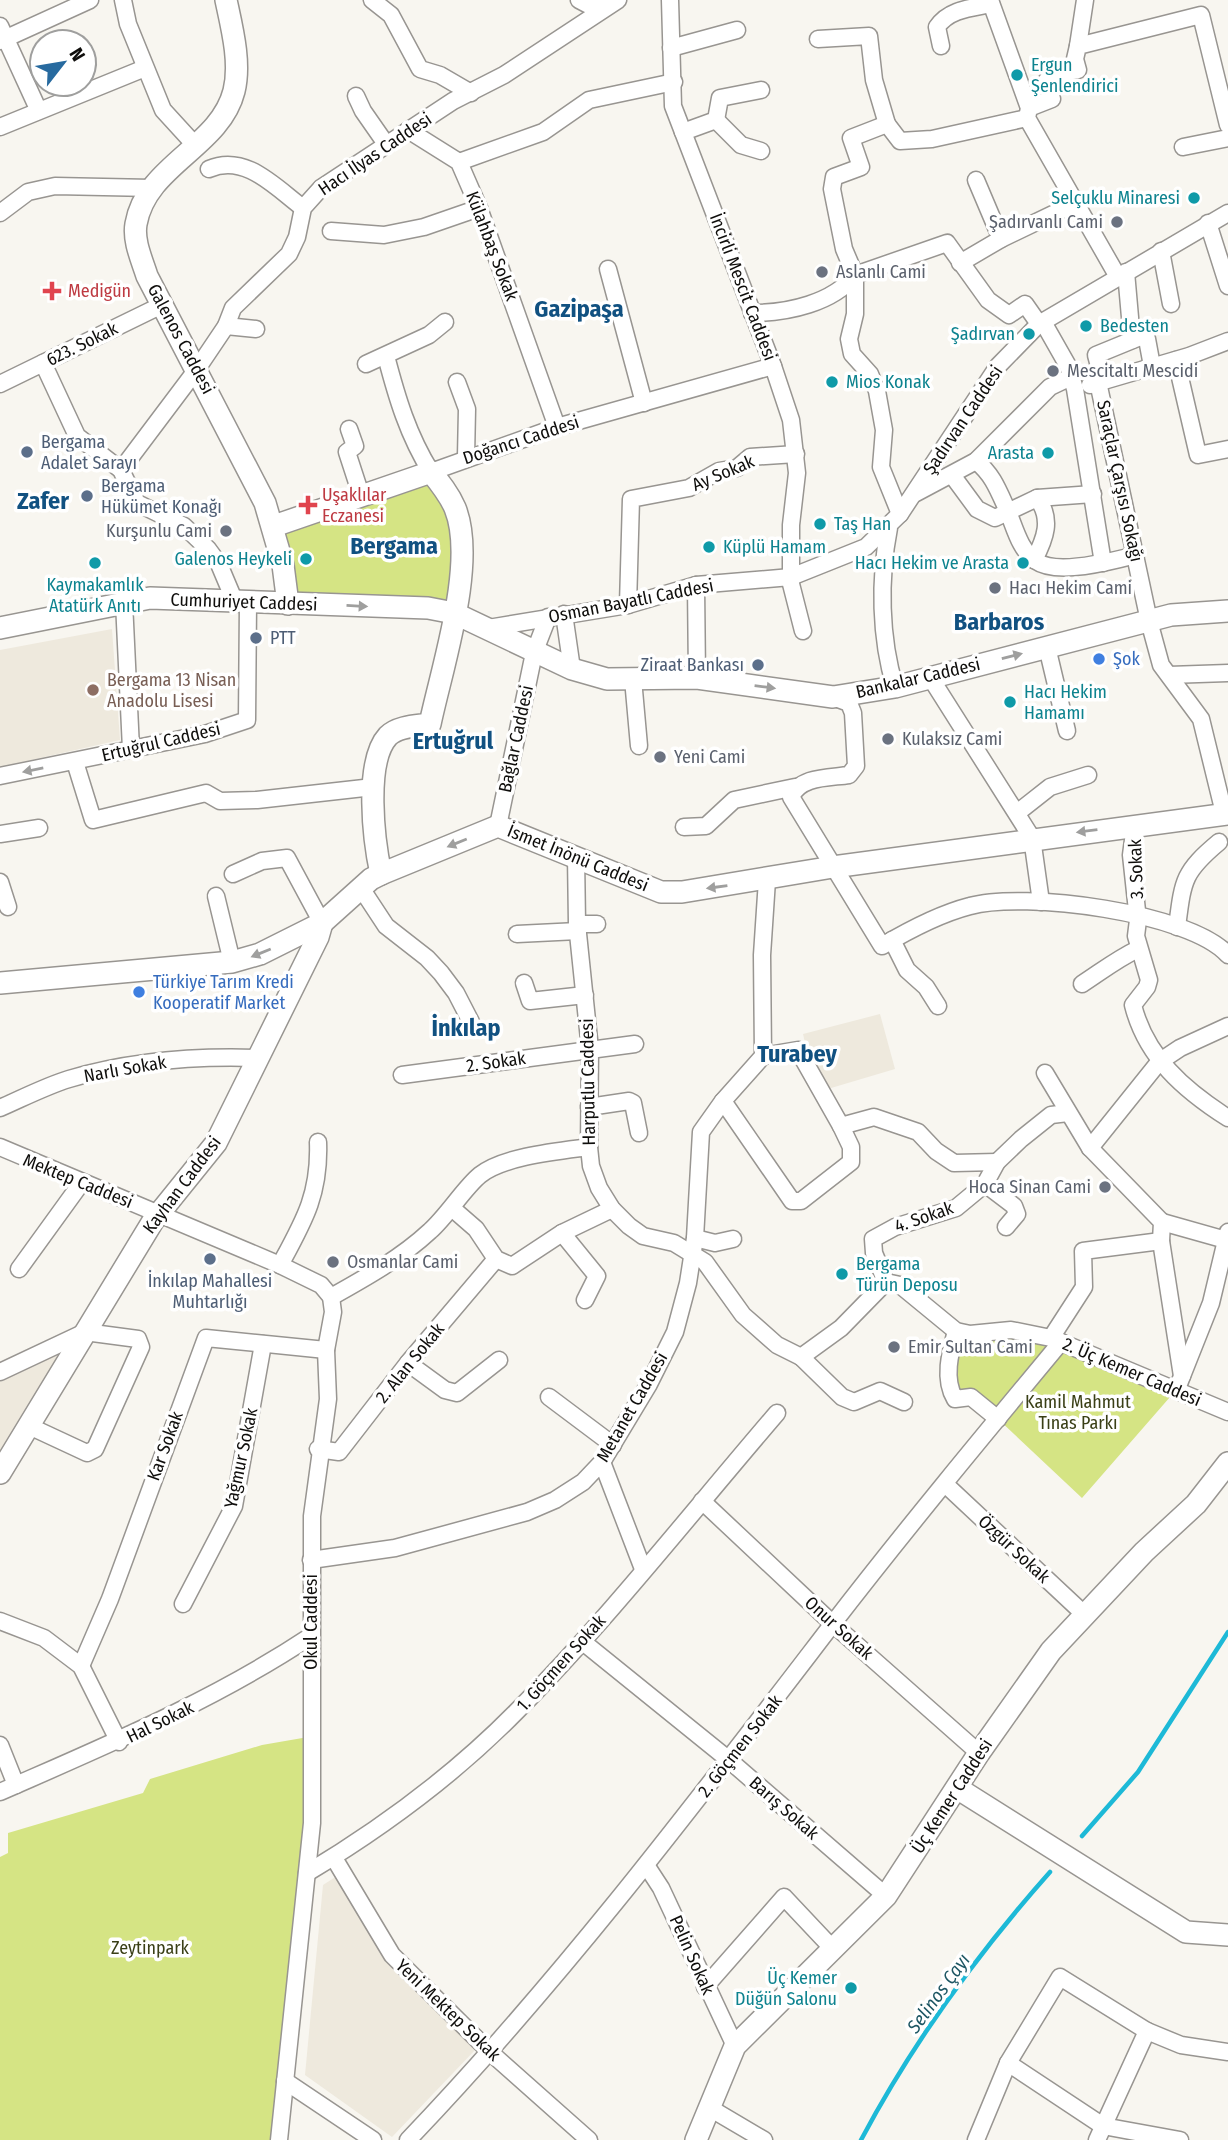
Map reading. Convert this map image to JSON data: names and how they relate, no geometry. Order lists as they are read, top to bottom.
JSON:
{
  "streets": {
    "main road": [
      "Galenos Caddesi",
      "Doğancı Caddesi",
      "Cumhuriyet Caddesi",
      "Bankalar Caddesi",
      "İsmet İnönü Caddesi",
      "Kayhan Caddesi",
      "Üç Kemer Caddesi"
    ],
    "street": [
      "Hacı İlyas Caddesi",
      "Külahbaş Sokak",
      "İncirli Mescit Caddesi",
      "623. Sokak",
      "Şadırvan Caddesi",
      "Ay Sokak",
      "Saraçlar Çarşısı Sokağı",
      "Osman Bayatlı Caddesi",
      "Bağlar Caddesi",
      "Ertuğrul Caddesi",
      "3. Sokak",
      "2. Sokak",
      "Narlı Sokak",
      "Harputlu Caddesi",
      "Mektep Caddesi",
      "4. Sokak",
      "2. Alan Sokak",
      "2. Üç Kemer Caddesi",
      "Metanet Caddesi",
      "Kar Sokak",
      "Yağmur Sokak",
      "Özgür Sokak",
      "Okul Caddesi",
      "Onur Sokak",
      "1. Göçmen Sokak",
      "Hal Sokak",
      "2. Göçmen Sokak",
      "Barış Sokak",
      "Pelin Sokak",
      "Yeni Mektep Sokak"
    ]
  },
  "crossings": [
    ["Hacı İlyas Caddesi", "Galenos Caddesi"],
    ["Külahbaş Sokak", "Doğancı Caddesi"],
    ["İncirli Mescit Caddesi", "Doğancı Caddesi"],
    ["İncirli Mescit Caddesi", "Ay Sokak"],
    ["İncirli Mescit Caddesi", "Osman Bayatlı Caddesi"],
    ["Galenos Caddesi", "623. Sokak"],
    ["Galenos Caddesi", "Doğancı Caddesi"],
    ["Galenos Caddesi", "Cumhuriyet Caddesi"],
    ["Şadırvan Caddesi", "Osman Bayatlı Caddesi"],
    ["Ay Sokak", "Osman Bayatlı Caddesi"],
    ["Saraçlar Çarşısı Sokağı", "Bankalar Caddesi"],
    ["Saraçlar Çarşısı Sokağı", "İsmet İnönü Caddesi"],
    ["Osman Bayatlı Caddesi", "Cumhuriyet Caddesi"],
    ["Osman Bayatlı Caddesi", "Bankalar Caddesi"],
    ["Osman Bayatlı Caddesi", "Bağlar Caddesi"],
    ["Cumhuriyet Caddesi", "Bankalar Caddesi"],
    ["Cumhuriyet Caddesi", "Ertuğrul Caddesi"],
    ["Bankalar Caddesi", "Bağlar Caddesi"],
    ["Bağlar Caddesi", "İsmet İnönü Caddesi"],
    ["İsmet İnönü Caddesi", "3. Sokak"],
    ["İsmet İnönü Caddesi", "Harputlu Caddesi"],
    ["İsmet İnönü Caddesi", "Kayhan Caddesi"],
    ["2. Sokak", "Harputlu Caddesi"],
    ["Narlı Sokak", "Kayhan Caddesi"],
    ["Harputlu Caddesi", "Metanet Caddesi"],
    ["Mektep Caddesi", "Kayhan Caddesi"],
    ["2. Alan Sokak", "Okul Caddesi"],
    ["2. Üç Kemer Caddesi", "2. Göçmen Sokak"],
    ["Metanet Caddesi", "Okul Caddesi"],
    ["Kar Sokak", "Yağmur Sokak"],
    ["Kar Sokak", "Okul Caddesi"],
    ["Özgür Sokak", "2. Göçmen Sokak"],
    ["Özgür Sokak", "Üç Kemer Caddesi"],
    ["Okul Caddesi", "1. Göçmen Sokak"],
    ["Okul Caddesi", "Hal Sokak"],
    ["Onur Sokak", "1. Göçmen Sokak"],
    ["Onur Sokak", "2. Göçmen Sokak"],
    ["Onur Sokak", "Üç Kemer Caddesi"],
    ["1. Göçmen Sokak", "Barış Sokak"],
    ["1. Göçmen Sokak", "Yeni Mektep Sokak"],
    ["2. Göçmen Sokak", "Barış Sokak"],
    ["2. Göçmen Sokak", "Pelin Sokak"],
    ["2. Göçmen Sokak", "Yeni Mektep Sokak"],
    ["Üç Kemer Caddesi", "Barış Sokak"],
    ["Üç Kemer Caddesi", "Pelin Sokak"]
  ],
  "one_way": ["Cumhuriyet Caddesi", "İsmet İnönü Caddesi"],
  "districts": [
    "Gazipaşa",
    "Zafer",
    "Bergama",
    "Barbaros",
    "Ertuğrul",
    "İnkılap",
    "Turabey"
  ],
  "water": ["Selinos Çayı"],
  "parks": ["Kamil Mahmut Tınas Parkı", "Zeytinpark"],
  "places": {
    "other": [
      "Ergun Şenlendirici",
      "Selçuklu Minaresi",
      "Şadırvanlı Cami",
      "Aslanlı Cami",
      "Bedesten",
      "Şadırvan",
      "Mescitaltı Mescidi",
      "Mios Konak",
      "Bergama Adalet Sarayı",
      "Arasta",
      "Bergama Hükümet Konağı",
      "Taş Han",
      "Kurşunlu Cami",
      "Küplü Hamam",
      "Galenos Heykeli",
      "Kaymakamlık Atatürk Anıtı",
      "Hacı Hekim ve Arasta",
      "Hacı Hekim Cami",
      "PTT",
      "Şok",
      "Ziraat Bankası",
      "Bergama 13 Nisan Anadolu Lisesi",
      "Hacı Hekim Hamamı",
      "Kulaksız Cami",
      "Yeni Cami",
      "Türkiye Tarım Kredi Kooperatif Market",
      "Hoca Sinan Cami",
      "İnkılap Mahallesi Muhtarlığı",
      "Osmanlar Cami",
      "Bergama Türün Deposu",
      "Emir Sultan Cami",
      "Üç Kemer Düğün Salonu"
    ],
    "health": ["Medigün", "Uşaklılar Eczanesi"]
  },
  "north": "top right"
}
